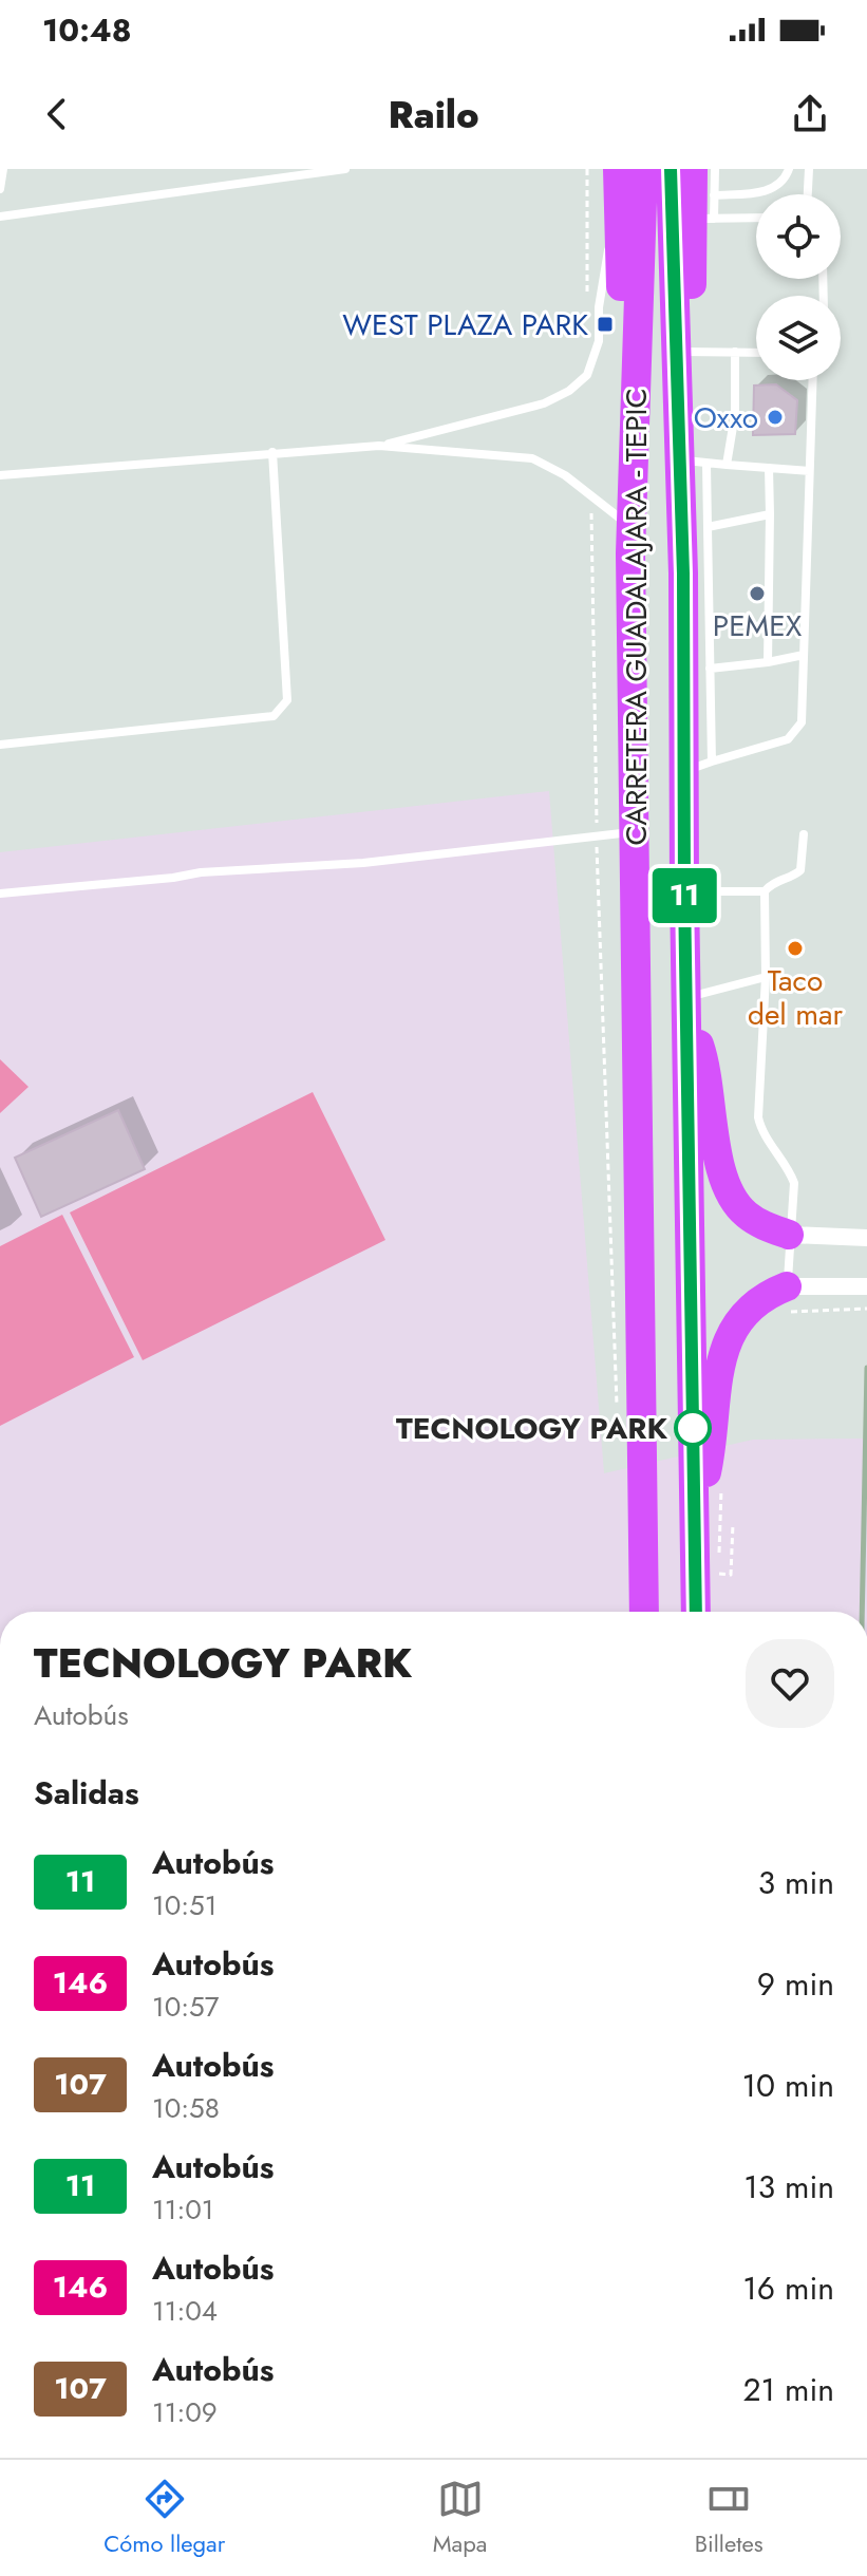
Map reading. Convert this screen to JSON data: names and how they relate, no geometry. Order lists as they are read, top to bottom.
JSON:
{
  "streets": {
    "highway": ["CARRETERA GUADALAJARA - TEPIC"]
  },
  "places": {
    "transit": ["WEST PLAZA PARK"],
    "other": [
      "Oxxo",
      "PEMEX",
      "Taco del mar",
      "TECNOLOGY PARK"
    ]
  },
  "lines": ["bus line 11"],
  "page": {
    "status": "10:48",
    "header": "Railo",
    "on_map": "11",
    "heading": [
      ["TECNOLOGY PARK", "Autobús"],
      "Salidas"
    ],
    "list": [
      {
        "mark": "11",
        "name": "Autobús",
        "note": "10:51",
        "value": "3 min"
      },
      {
        "mark": "146",
        "name": "Autobús",
        "note": "10:57",
        "value": "9 min"
      },
      {
        "mark": "107",
        "name": "Autobús",
        "note": "10:58",
        "value": "10 min"
      },
      {
        "mark": "11",
        "name": "Autobús",
        "note": "11:01",
        "value": "13 min"
      },
      {
        "mark": "146",
        "name": "Autobús",
        "note": "11:04",
        "value": "16 min"
      },
      {
        "mark": "107",
        "name": "Autobús",
        "note": "11:09",
        "value": "21 min"
      }
    ],
    "tabs": ["Cómo llegar", "Mapa", "Billetes"]
  }
}
